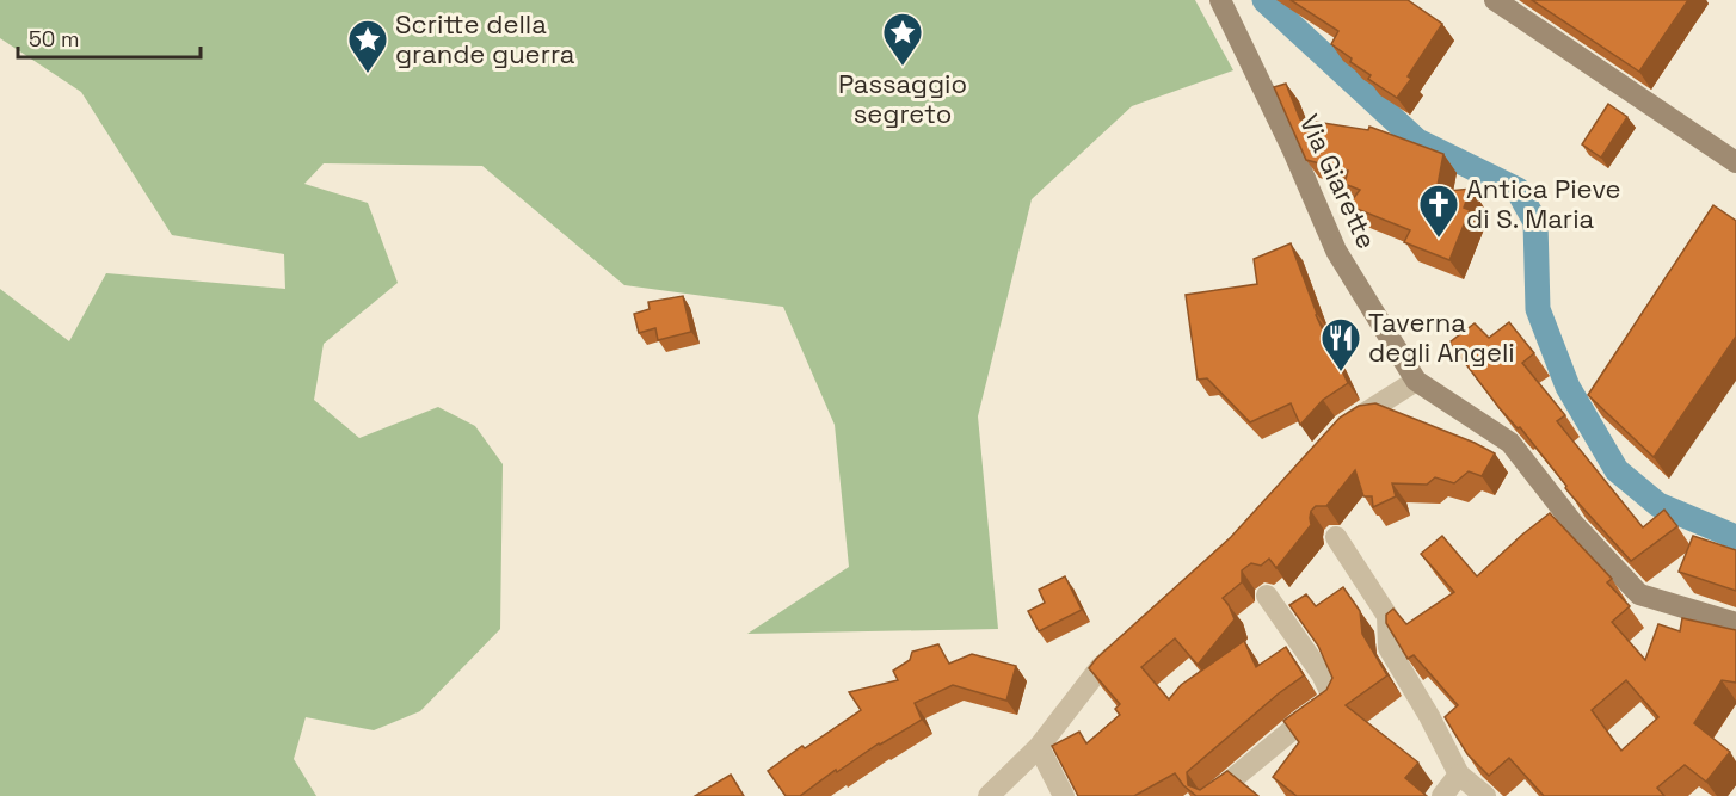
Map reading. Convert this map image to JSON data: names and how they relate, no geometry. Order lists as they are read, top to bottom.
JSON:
{
  "streets": {
    "street": ["Via Giarette"]
  },
  "places": {
    "place": ["Passaggio segreto", "Scritte della grande guerra"],
    "church": ["Antica Pieve di S. Maria"],
    "restaurant": ["Taverna degli Angeli"]
  },
  "scale_bar": "50 m"
}
